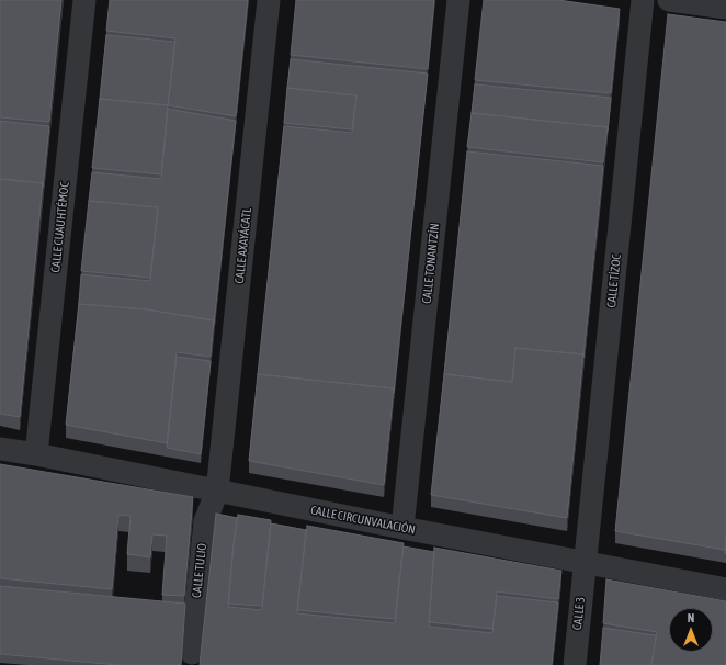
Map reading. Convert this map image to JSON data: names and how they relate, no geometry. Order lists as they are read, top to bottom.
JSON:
{
  "streets": {
    "street": [
      "CALLE CUAUHTÉMOC",
      "CALLE AXAYÁCATL",
      "CALLE TONANTZÍN",
      "CALLE TÍZOC",
      "CALLE CIRCUNVALACIÓN",
      "CALLE TULIO",
      "CALLE 3"
    ]
  },
  "crossings": [
    ["CALLE CUAUHTÉMOC", "CALLE CIRCUNVALACIÓN"],
    ["CALLE AXAYÁCATL", "CALLE CIRCUNVALACIÓN"],
    ["CALLE AXAYÁCATL", "CALLE TULIO"],
    ["CALLE TONANTZÍN", "CALLE CIRCUNVALACIÓN"],
    ["CALLE TÍZOC", "CALLE CIRCUNVALACIÓN"],
    ["CALLE TÍZOC", "CALLE 3"],
    ["CALLE CIRCUNVALACIÓN", "CALLE TULIO"],
    ["CALLE CIRCUNVALACIÓN", "CALLE 3"]
  ],
  "north": "top"
}
